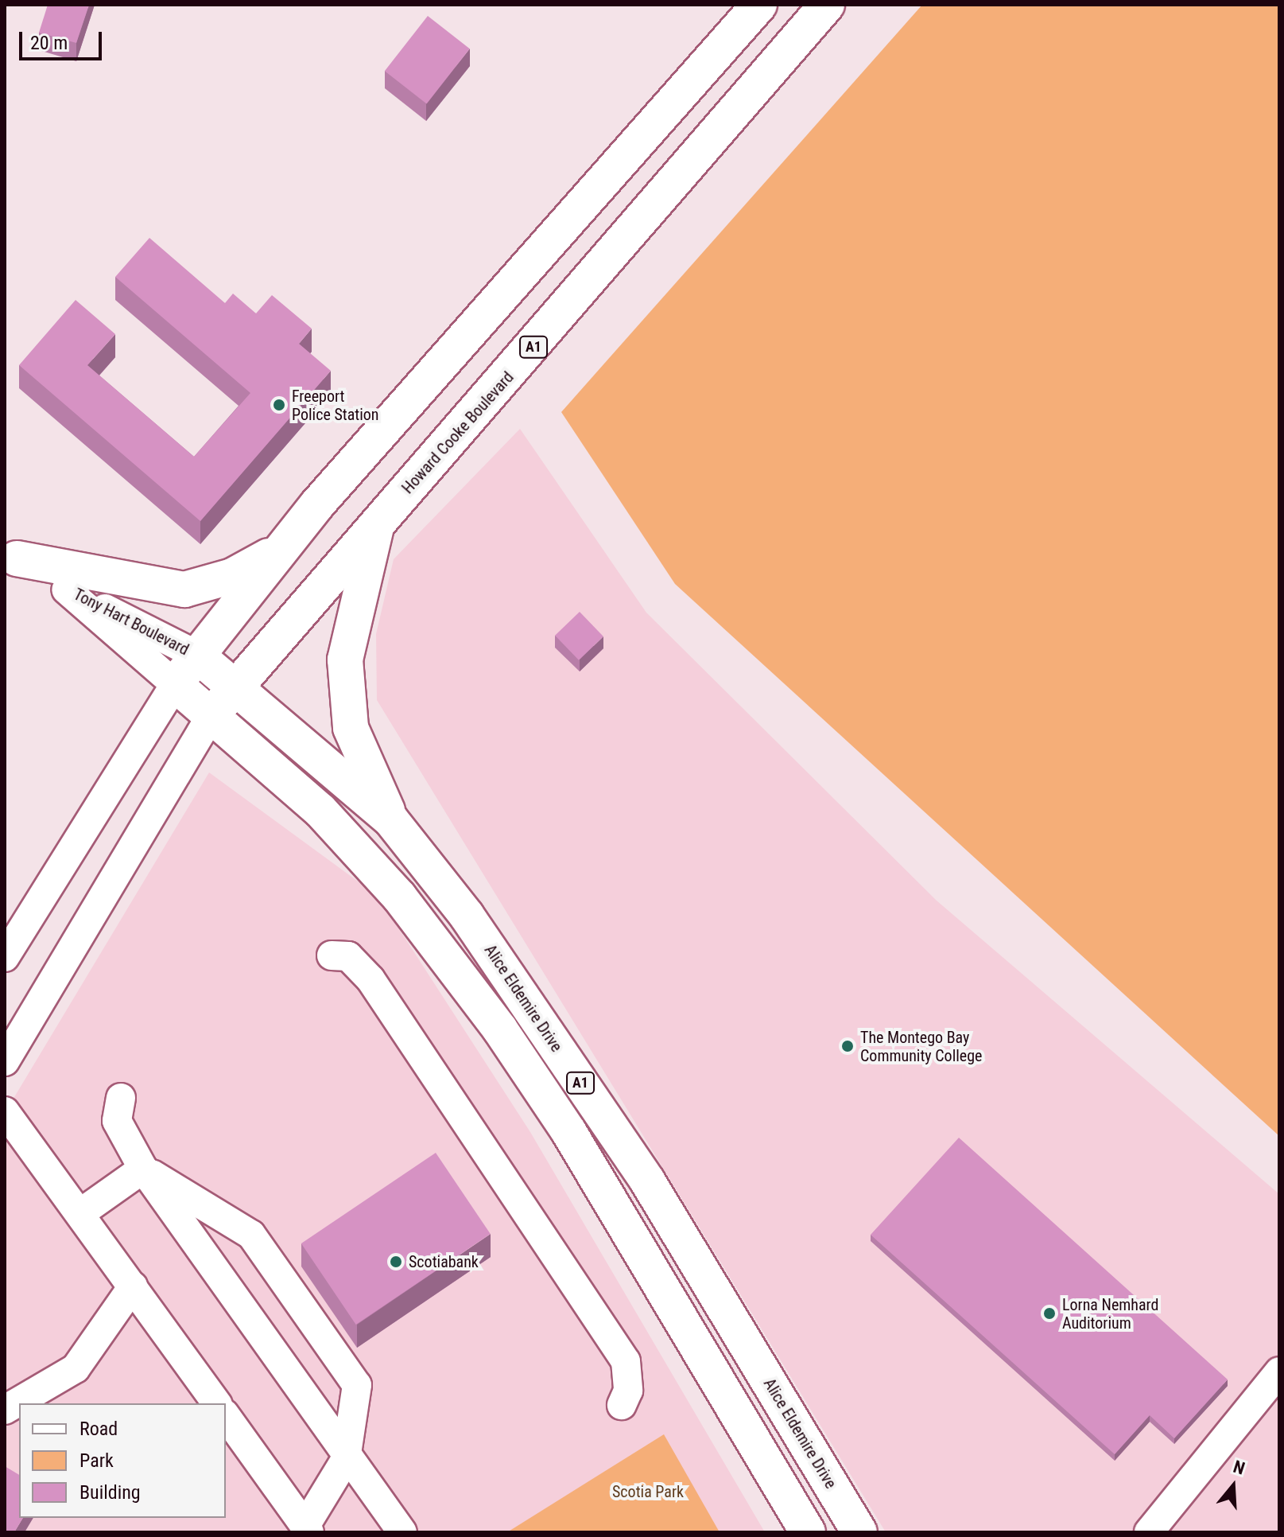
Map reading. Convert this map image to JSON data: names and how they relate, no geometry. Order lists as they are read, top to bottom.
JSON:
{
  "streets": {
    "main road": ["A1", "Howard Cooke Boulevard", "Alice Eldemire Drive"],
    "street": ["Tony Hart Boulevard"]
  },
  "crossings": [
    ["A1", "Howard Cooke Boulevard"],
    ["A1", "Tony Hart Boulevard"],
    ["Howard Cooke Boulevard", "Alice Eldemire Drive"],
    ["Tony Hart Boulevard", "Alice Eldemire Drive"]
  ],
  "parks": ["Scotia Park"],
  "places": [
    "Freeport Police Station",
    "The Montego Bay Community College",
    "Scotiabank",
    "Lorna Nemhard Auditorium"
  ],
  "legend": ["Road", "Park", "Building"],
  "scale_bar": "20 m",
  "north": "top"
}
